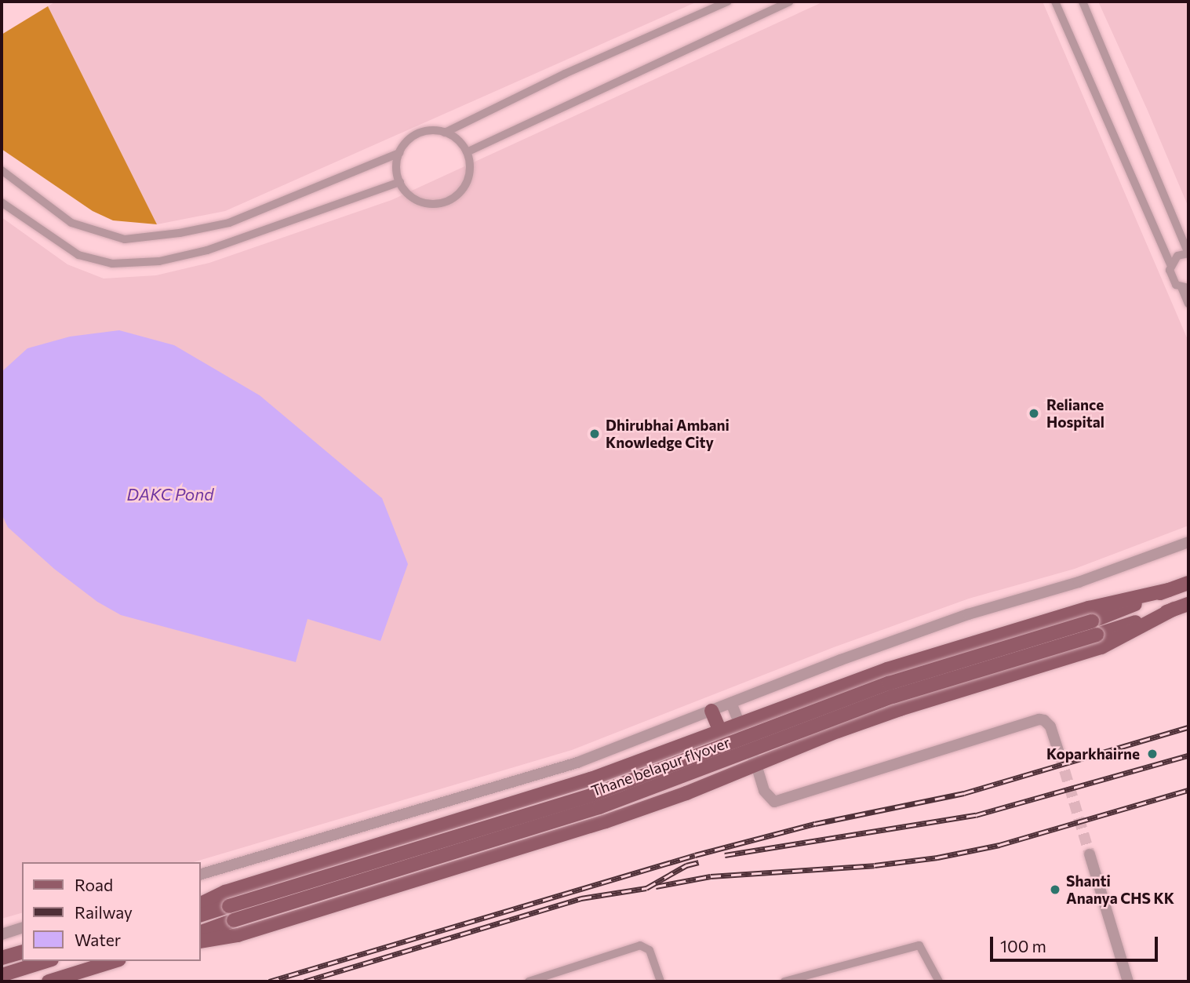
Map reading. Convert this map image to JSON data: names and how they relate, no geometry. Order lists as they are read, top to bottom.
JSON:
{
  "streets": {
    "main road": ["Thane belapur flyover"]
  },
  "water": ["DAKC Pond"],
  "places": [
    "Reliance Hospital",
    "Dhirubhai Ambani Knowledge City",
    "Koparkhairne",
    "Shanti Ananya CHS KK"
  ],
  "legend": ["Road", "Railway", "Water"],
  "scale_bar": "100 m"
}
